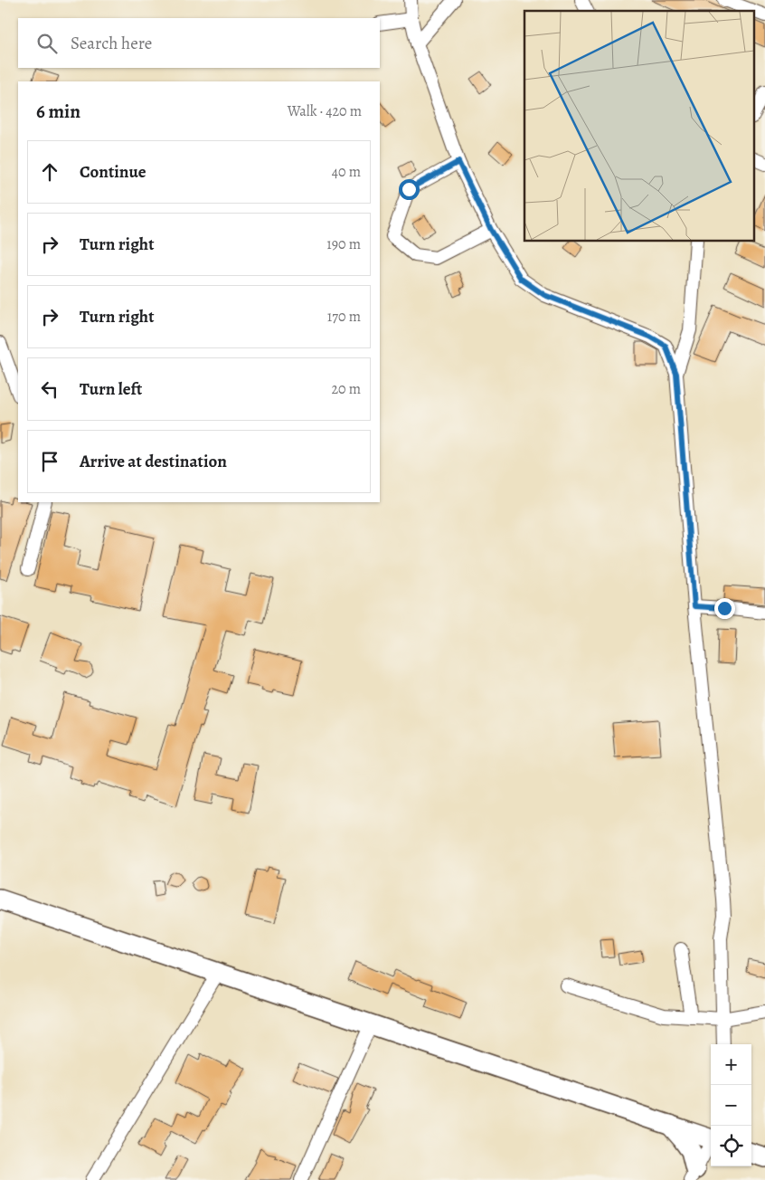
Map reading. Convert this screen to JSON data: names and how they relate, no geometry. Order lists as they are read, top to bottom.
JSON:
{
  "page": {
    "search": "Search here",
    "heading": ["6 min", "Walk · 420 m"],
    "list": [
      ["Continue", "40 m"],
      ["Turn right", "190 m"],
      ["Turn right", "170 m"],
      ["Turn left", "20 m"],
      "Arrive at destination"
    ],
    "map_buttons": ["+", "−"]
  }
}
